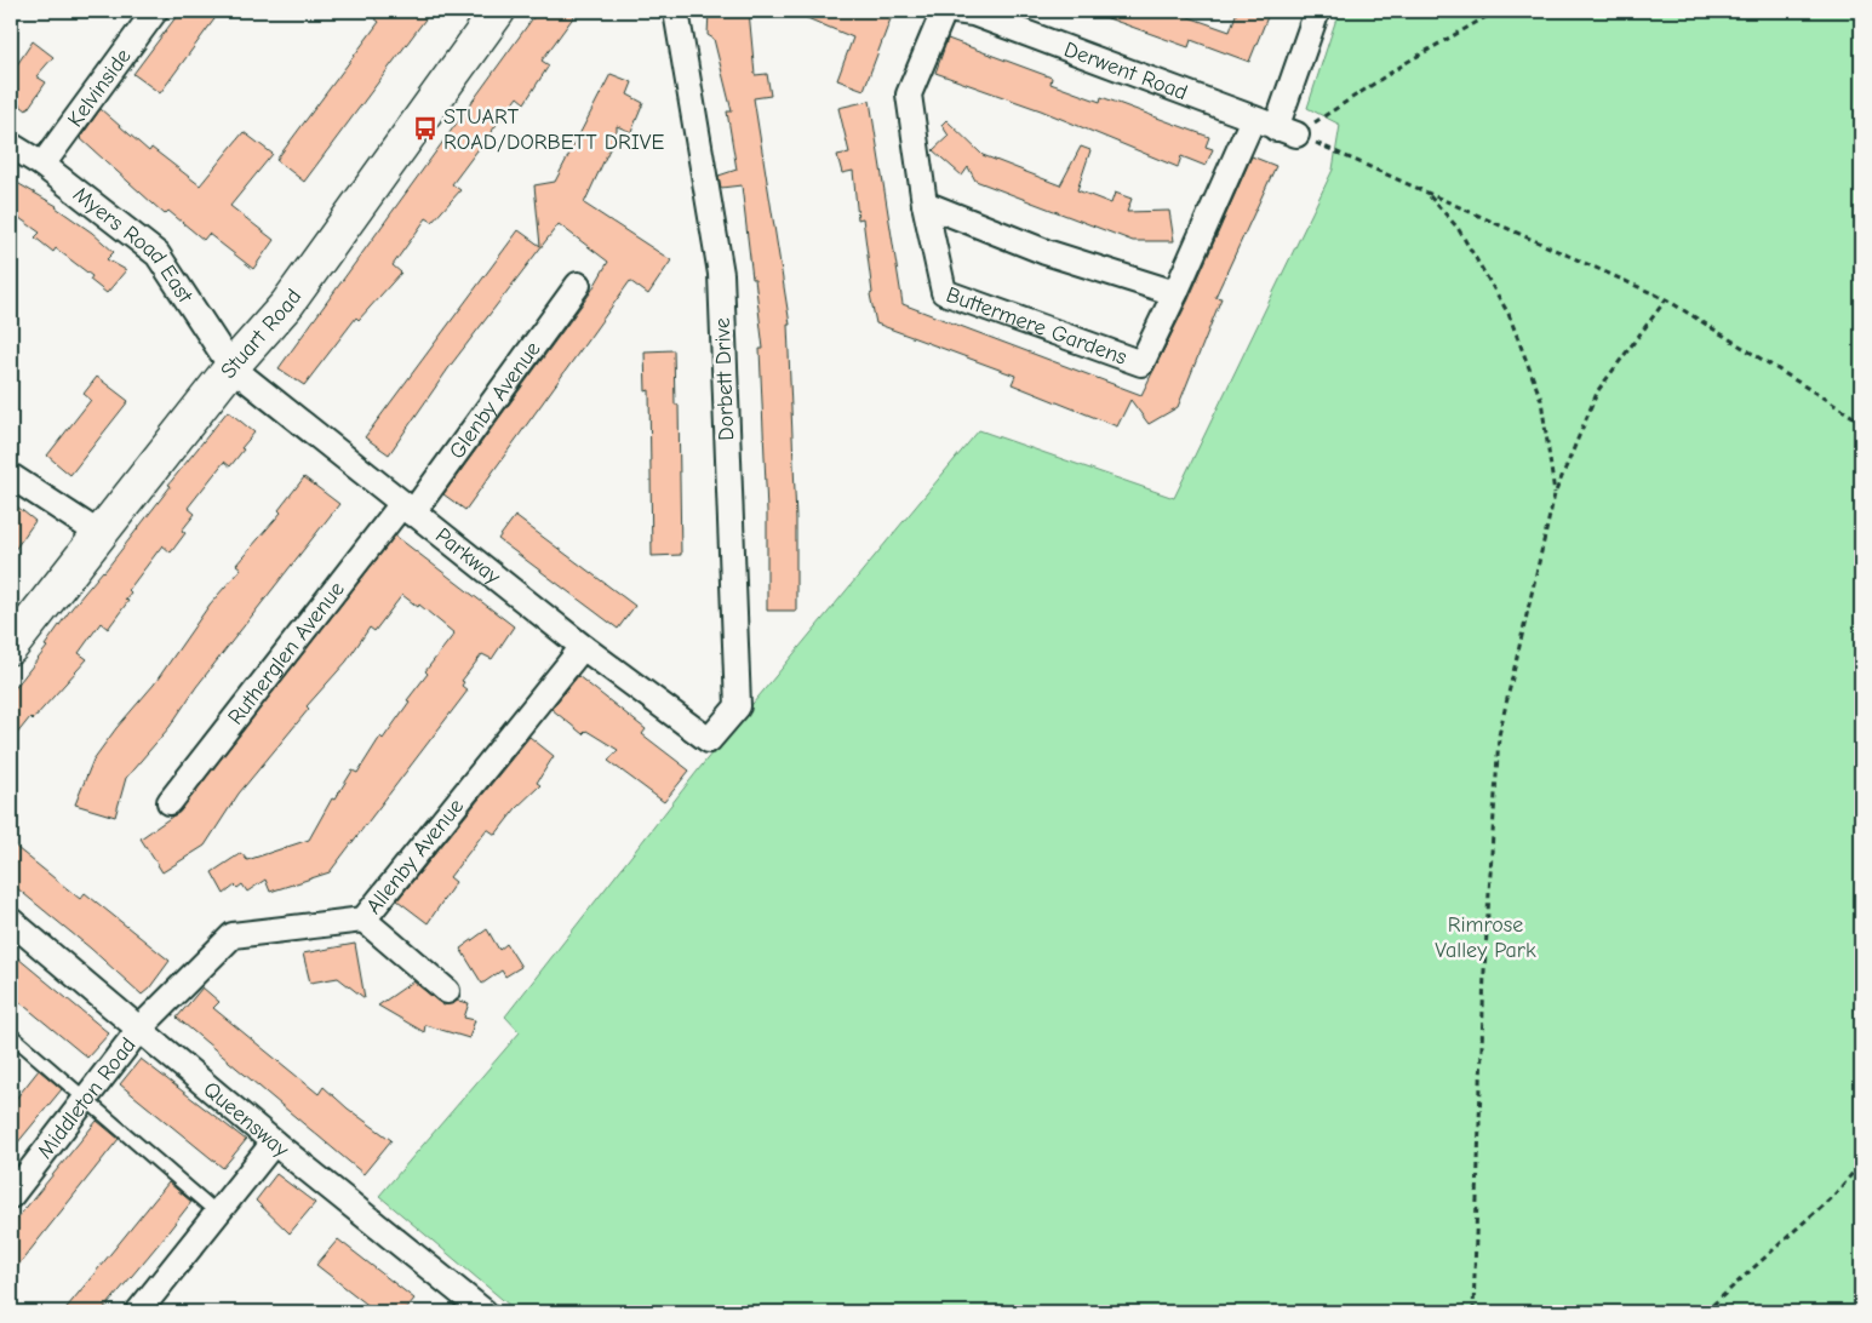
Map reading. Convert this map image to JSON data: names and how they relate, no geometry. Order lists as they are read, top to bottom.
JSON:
{
  "streets": {
    "street": [
      "Derwent Road",
      "Kelvinside",
      "Myers Road East",
      "Buttermere Gardens",
      "Stuart Road",
      "Dorbett Drive",
      "Glenby Avenue",
      "Parkway",
      "Rutherglen Avenue",
      "Allenby Avenue",
      "Middleton Road",
      "Queensway"
    ]
  },
  "crossings": [
    ["Derwent Road", "Buttermere Gardens"],
    ["Kelvinside", "Myers Road East"],
    ["Myers Road East", "Stuart Road"],
    ["Myers Road East", "Parkway"],
    ["Stuart Road", "Parkway"],
    ["Dorbett Drive", "Parkway"],
    ["Glenby Avenue", "Parkway"],
    ["Glenby Avenue", "Rutherglen Avenue"],
    ["Parkway", "Rutherglen Avenue"],
    ["Parkway", "Allenby Avenue"],
    ["Allenby Avenue", "Middleton Road"],
    ["Allenby Avenue", "Queensway"],
    ["Middleton Road", "Queensway"]
  ],
  "parks": ["Rimrose Valley Park"],
  "places": {
    "bus stop": ["STUART ROAD/DORBETT DRIVE"]
  }
}
